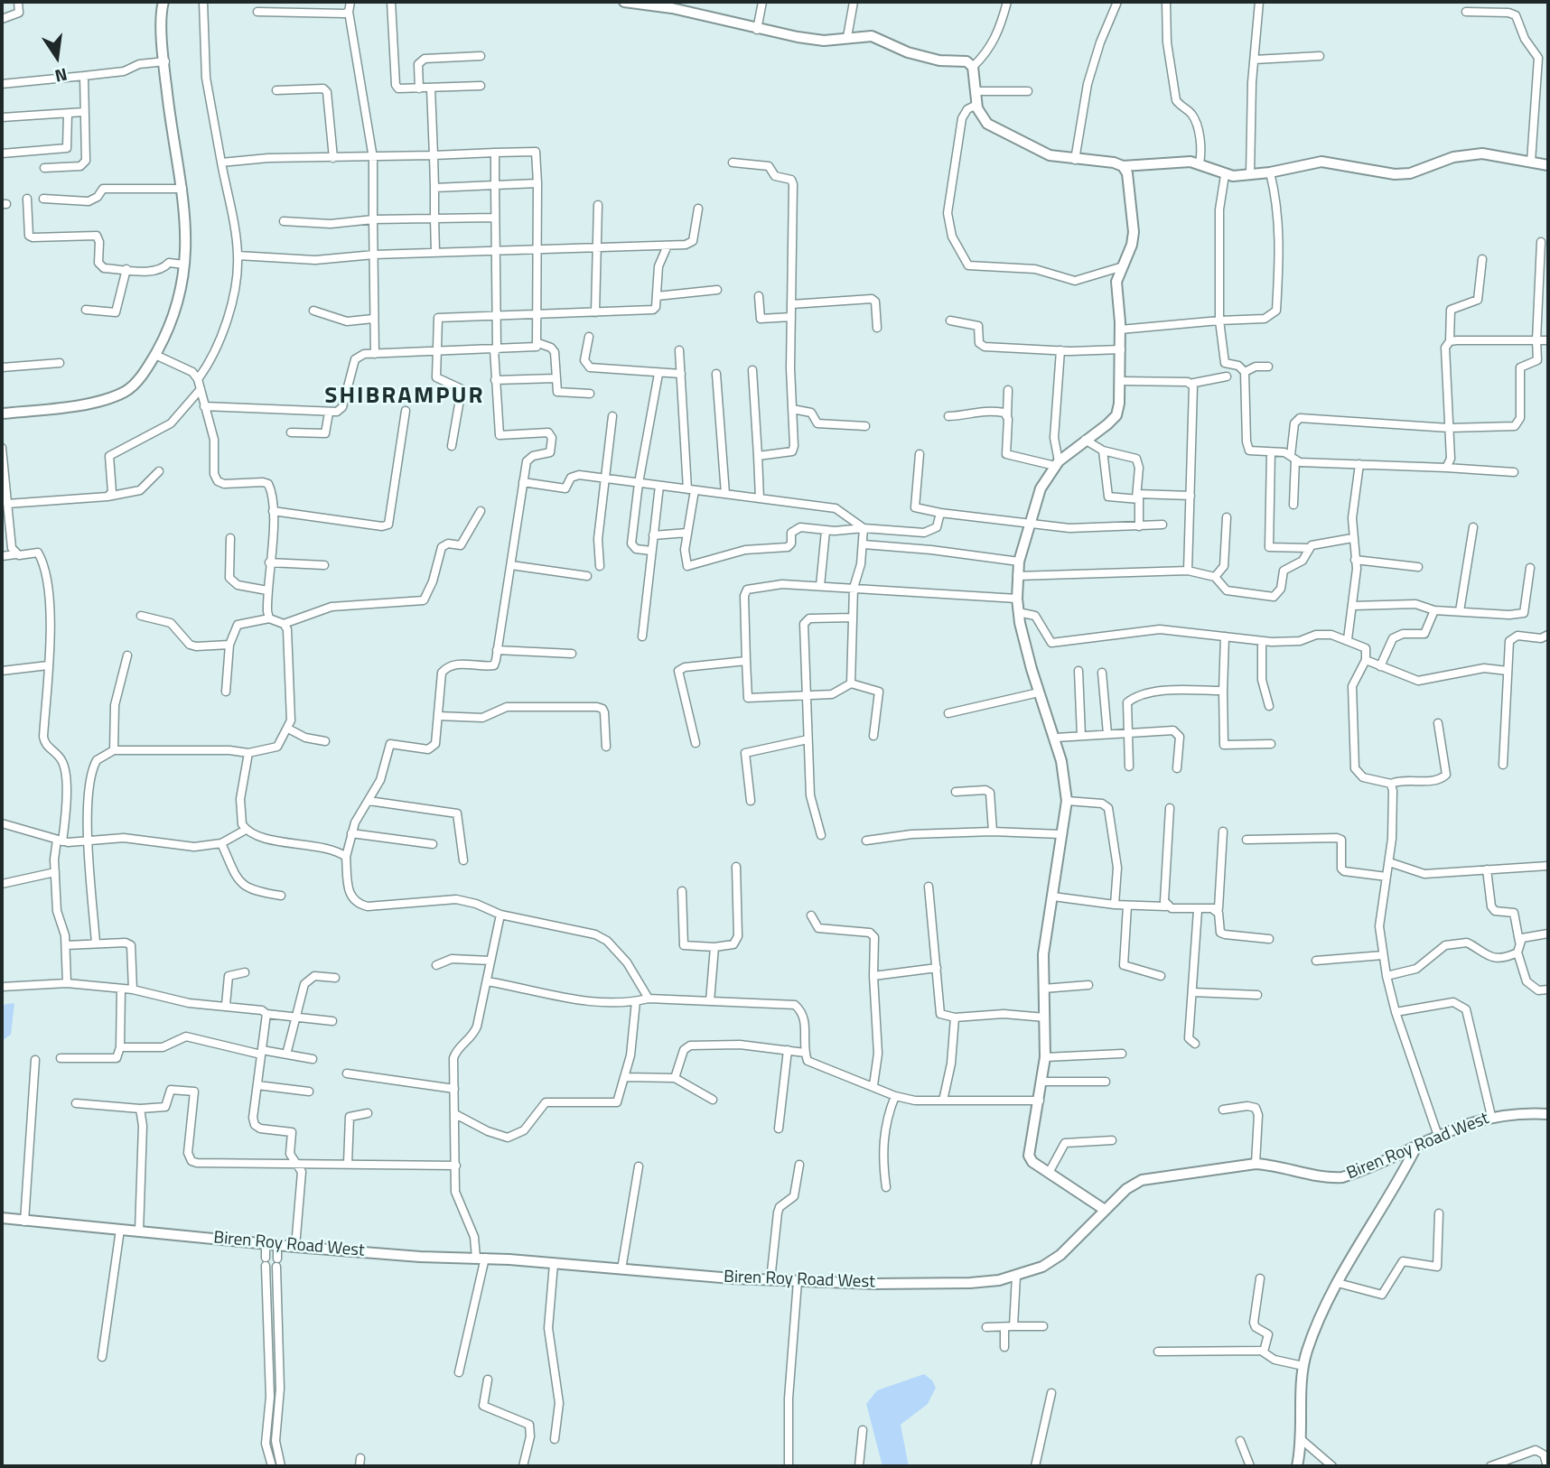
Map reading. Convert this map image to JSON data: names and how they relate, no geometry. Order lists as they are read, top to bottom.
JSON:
{
  "streets": {
    "street": ["Biren Roy Road West"]
  },
  "districts": ["SHIBRAMPUR"],
  "north": "bottom"
}
